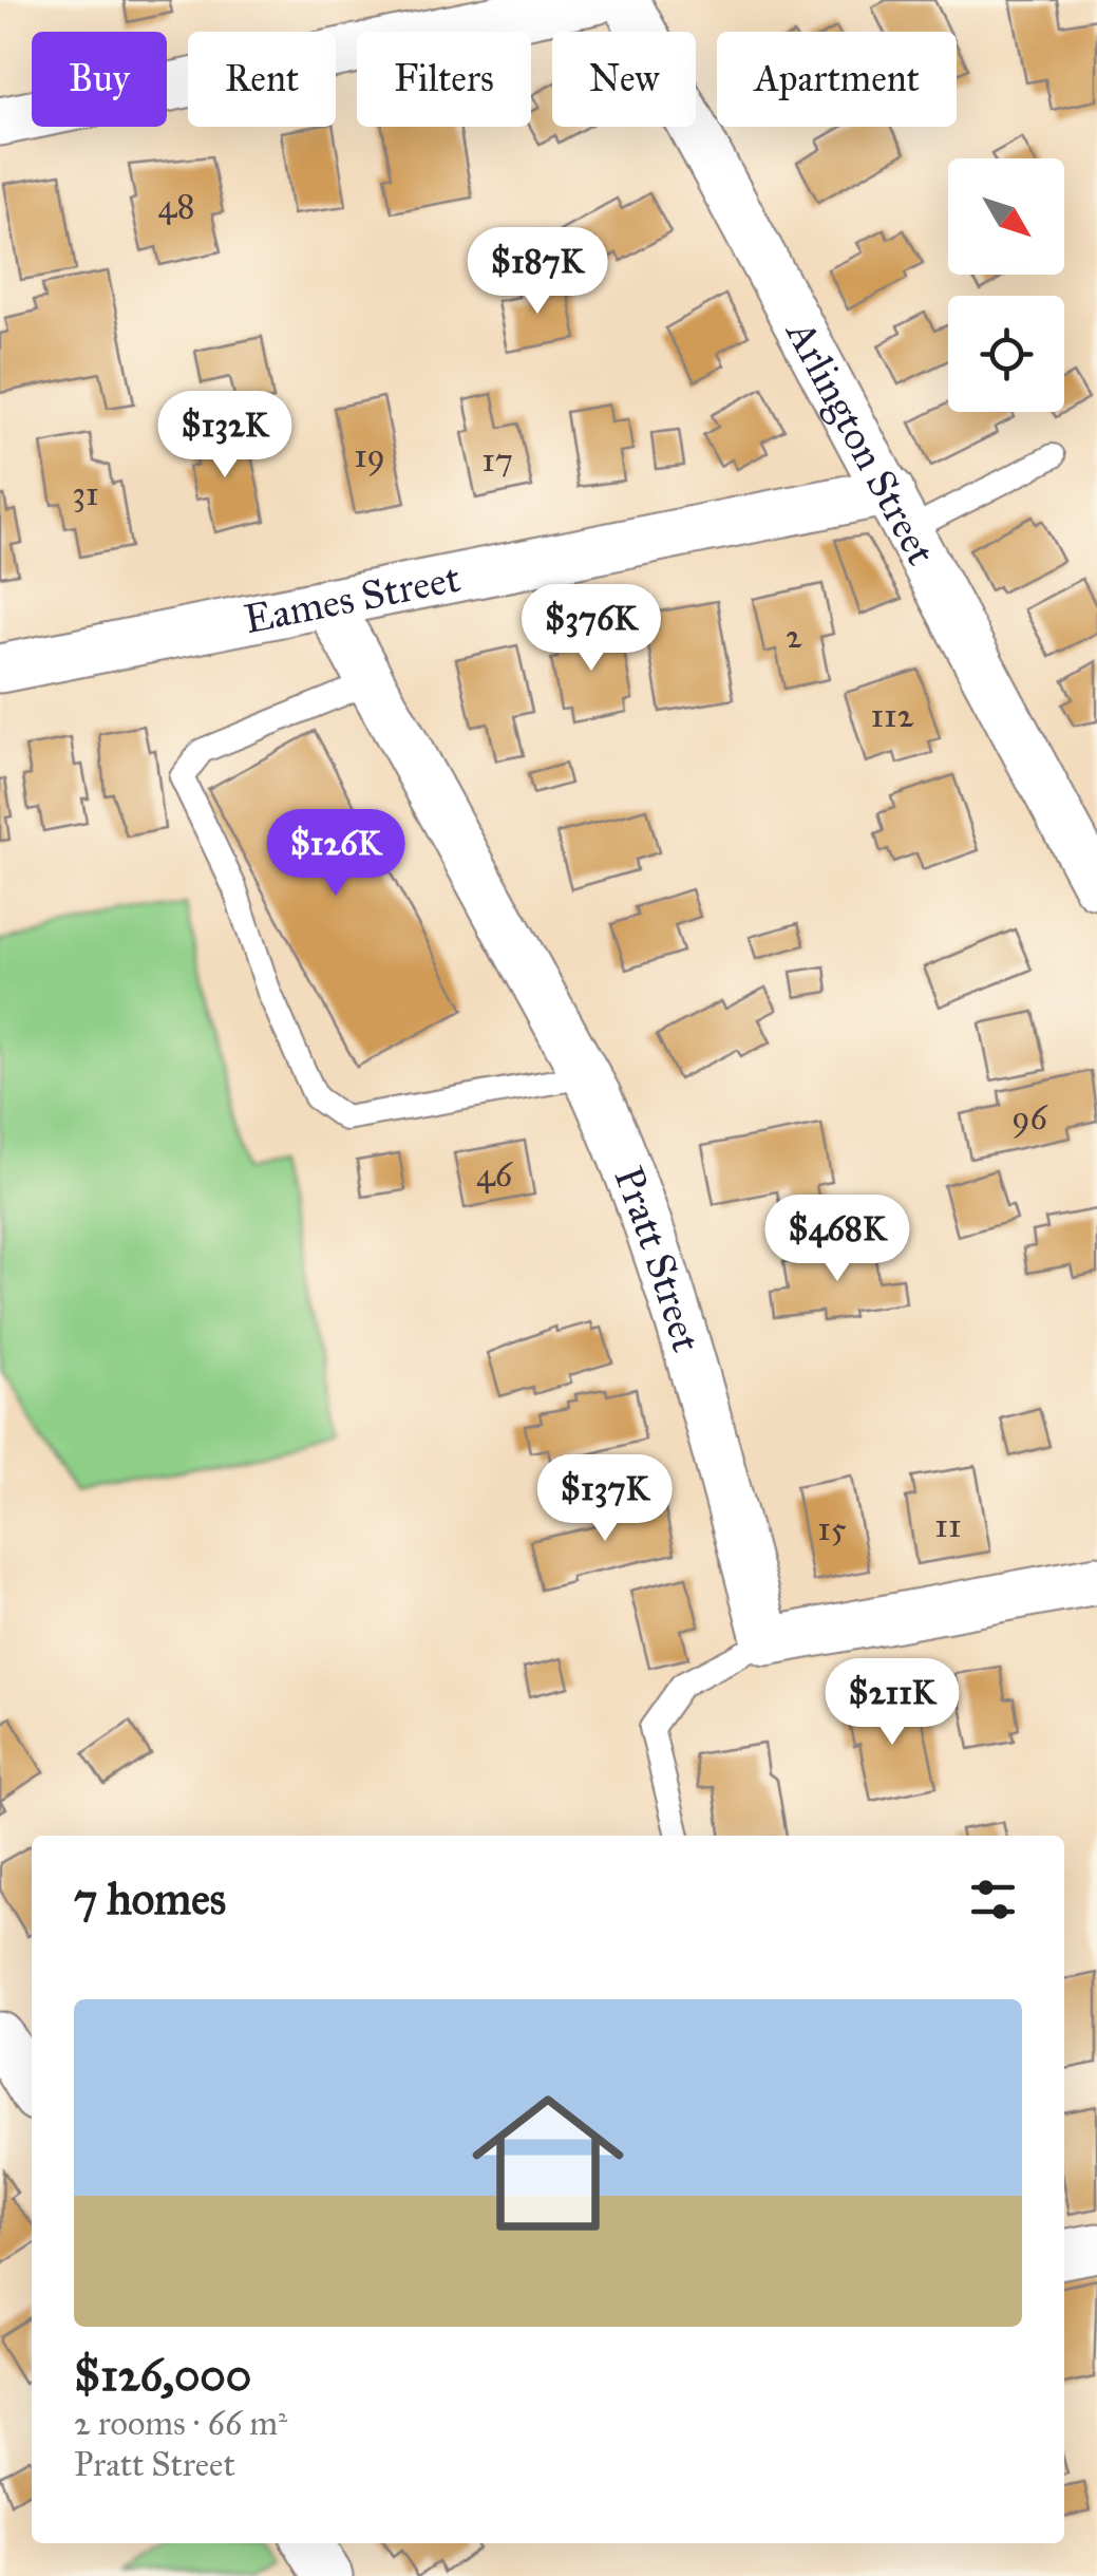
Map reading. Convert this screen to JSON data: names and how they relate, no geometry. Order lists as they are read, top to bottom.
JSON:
{
  "streets": {
    "street": ["Arlington Street", "Eames Street", "Pratt Street"]
  },
  "crossings": [
    ["Arlington Street", "Eames Street"],
    ["Eames Street", "Pratt Street"]
  ],
  "house_numbers": [
    "48",
    "19",
    "17",
    "31",
    "2",
    "112",
    "96",
    "46",
    "11",
    "15"
  ],
  "north": "bottom right",
  "page": {
    "chip": [
      "Buy",
      "Rent",
      "Filters",
      "New",
      "Apartment"
    ],
    "price": [
      "$187K",
      "$132K",
      "$376K",
      "$126K",
      "$468K",
      "$137K",
      "$211K"
    ],
    "heading": "7 homes",
    "list": [
      {
        "name": "$126,000",
        "note": "2 rooms · 66 m² · Pratt Street"
      }
    ]
  }
}
